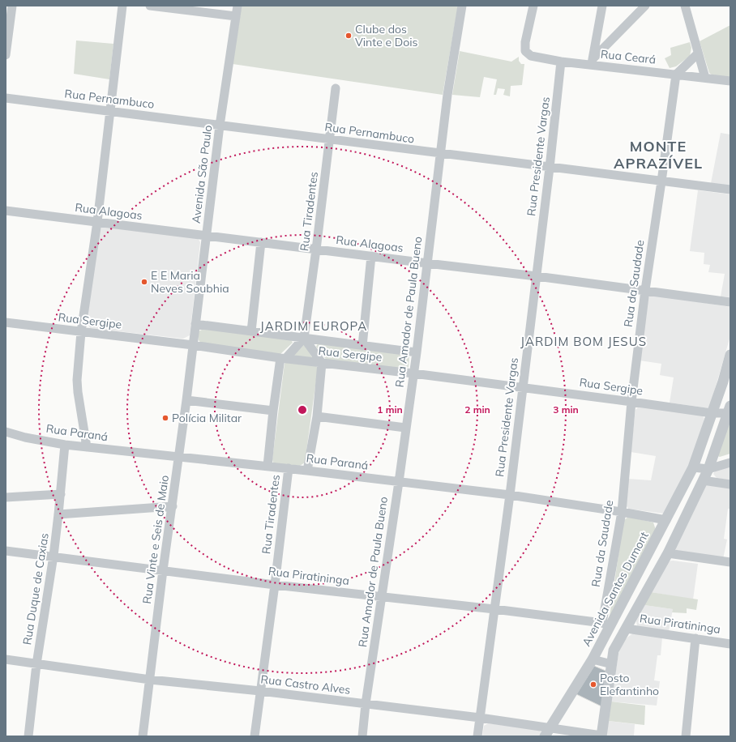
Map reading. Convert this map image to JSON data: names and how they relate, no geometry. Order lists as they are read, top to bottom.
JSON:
{
  "streets": {
    "street": [
      "Rua Ceará",
      "Rua Pernambuco",
      "Rua Presidente Vargas",
      "Avenida São Paulo",
      "Rua Alagoas",
      "Rua Tiradentes",
      "Rua da Saudade",
      "Rua Amador de Paula Bueno",
      "Rua Sergipe",
      "Rua Paraná",
      "Rua Vinte e Seis de Maio",
      "Rua Piratininga",
      "Rua Duque de Caxias",
      "Avenida Santos Dumont",
      "Rua Castro Alves"
    ]
  },
  "crossings": [
    ["Rua Ceará", "Rua Presidente Vargas"],
    ["Rua Ceará", "Rua da Saudade"],
    ["Rua Pernambuco", "Rua Presidente Vargas"],
    ["Rua Pernambuco", "Avenida São Paulo"],
    ["Rua Pernambuco", "Rua Tiradentes"],
    ["Rua Pernambuco", "Rua da Saudade"],
    ["Rua Pernambuco", "Rua Amador de Paula Bueno"],
    ["Rua Presidente Vargas", "Rua Alagoas"],
    ["Rua Presidente Vargas", "Rua Sergipe"],
    ["Rua Presidente Vargas", "Rua Paraná"],
    ["Rua Presidente Vargas", "Rua Piratininga"],
    ["Rua Presidente Vargas", "Rua Castro Alves"],
    ["Avenida São Paulo", "Rua Alagoas"],
    ["Avenida São Paulo", "Rua Sergipe"],
    ["Avenida São Paulo", "Rua Vinte e Seis de Maio"],
    ["Rua Alagoas", "Rua Tiradentes"],
    ["Rua Alagoas", "Rua da Saudade"],
    ["Rua Alagoas", "Rua Amador de Paula Bueno"],
    ["Rua Tiradentes", "Rua Sergipe"],
    ["Rua Tiradentes", "Rua Paraná"],
    ["Rua Tiradentes", "Rua Piratininga"],
    ["Rua Tiradentes", "Rua Castro Alves"],
    ["Rua da Saudade", "Rua Sergipe"],
    ["Rua da Saudade", "Rua Paraná"],
    ["Rua da Saudade", "Rua Piratininga"],
    ["Rua da Saudade", "Avenida Santos Dumont"],
    ["Rua Amador de Paula Bueno", "Rua Sergipe"],
    ["Rua Amador de Paula Bueno", "Rua Paraná"],
    ["Rua Amador de Paula Bueno", "Rua Piratininga"],
    ["Rua Amador de Paula Bueno", "Rua Castro Alves"],
    ["Rua Sergipe", "Rua Vinte e Seis de Maio"],
    ["Rua Sergipe", "Avenida Santos Dumont"],
    ["Rua Paraná", "Rua Vinte e Seis de Maio"],
    ["Rua Paraná", "Rua Duque de Caxias"],
    ["Rua Paraná", "Avenida Santos Dumont"],
    ["Rua Vinte e Seis de Maio", "Rua Piratininga"],
    ["Rua Vinte e Seis de Maio", "Rua Castro Alves"],
    ["Rua Piratininga", "Rua Duque de Caxias"],
    ["Rua Piratininga", "Avenida Santos Dumont"],
    ["Rua Duque de Caxias", "Rua Castro Alves"]
  ],
  "districts": ["MONTE APRAZÍVEL", "JARDIM EUROPA", "JARDIM BOM JESUS"],
  "places": [
    "Clube dos Vinte e Dois",
    "E E Maria Neves Soubhia",
    "Polícia Militar",
    "Posto Elefantinho"
  ],
  "rings": ["1 min", "2 min", "3 min"]
}
